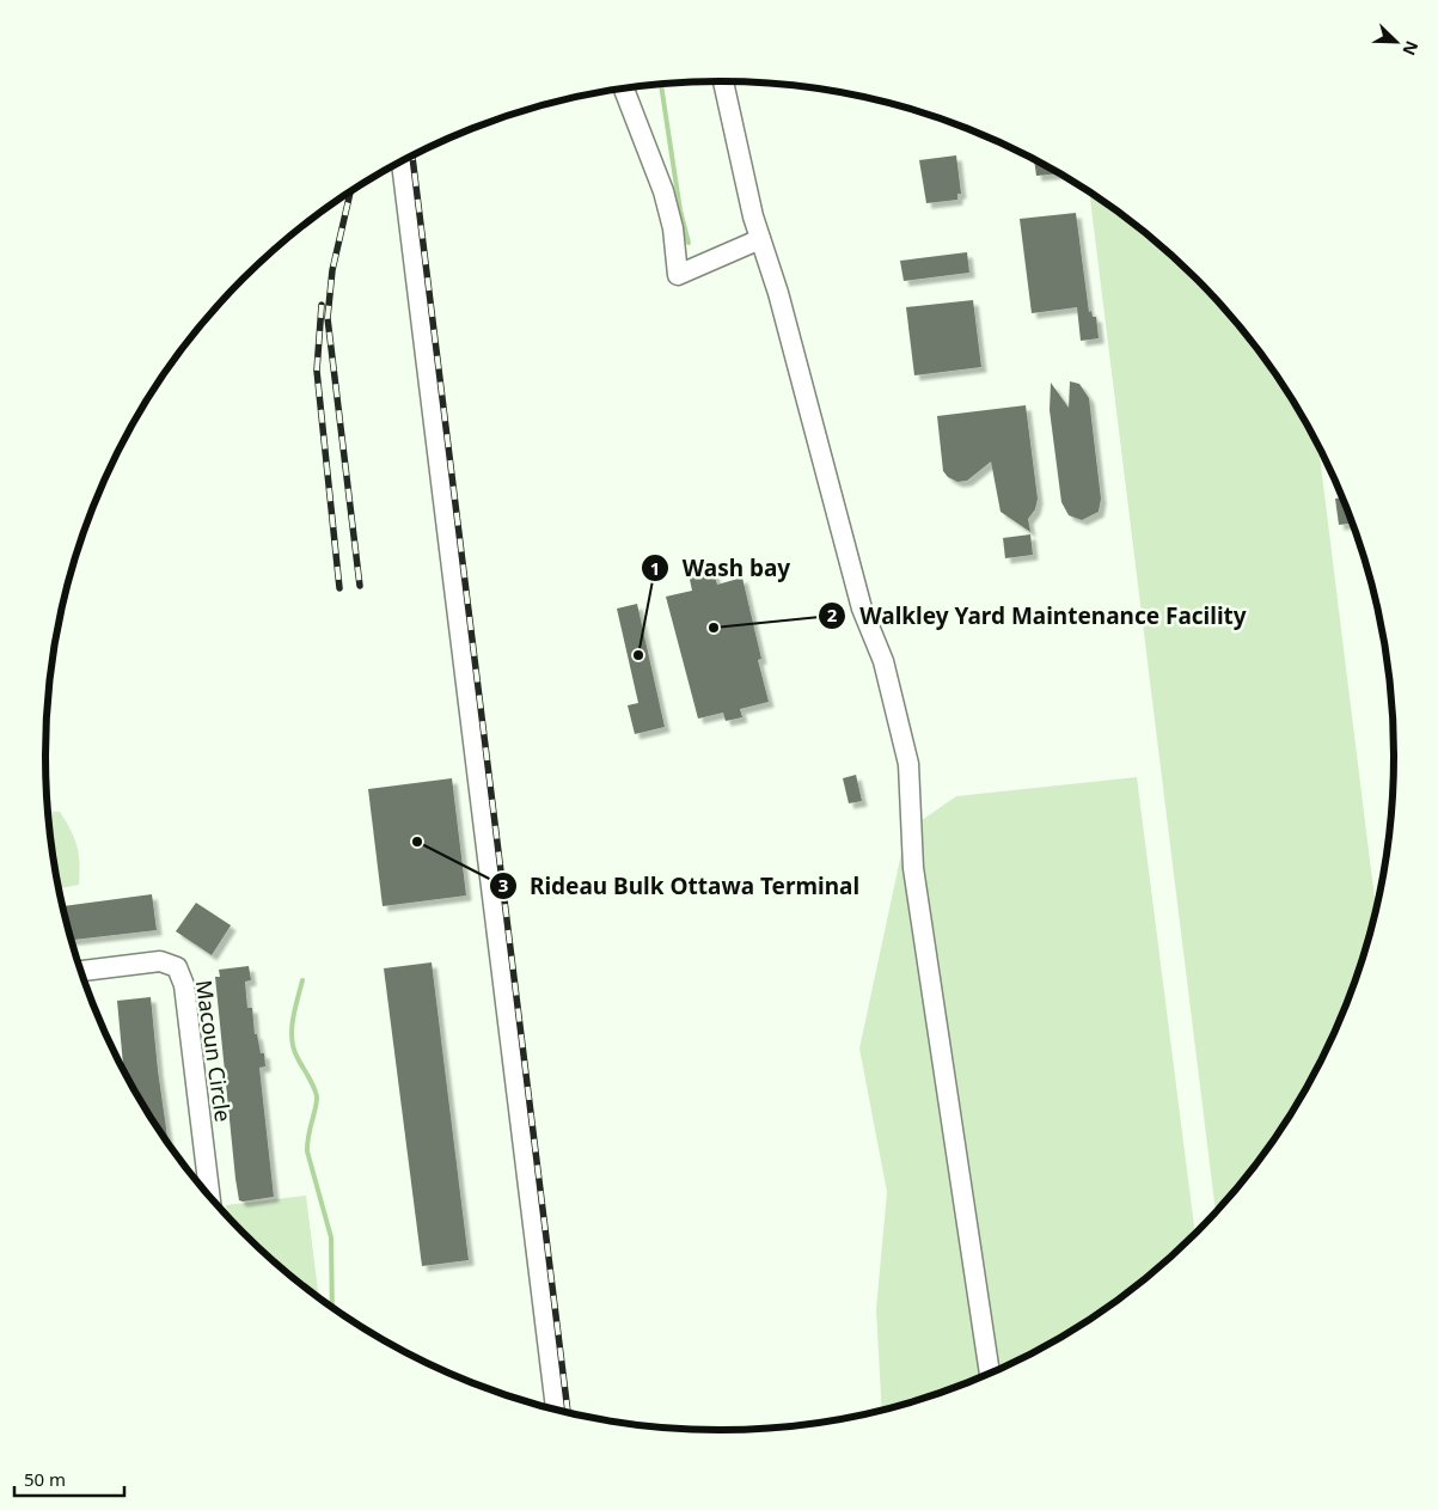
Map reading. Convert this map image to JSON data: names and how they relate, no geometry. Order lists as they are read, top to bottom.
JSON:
{
  "streets": {
    "street": ["Macoun Circle"]
  },
  "places": ["Walkley Yard Maintenance Facility", "Wash bay", "Rideau Bulk Ottawa Terminal"],
  "scale_bar": "50 m",
  "north": "bottom right"
}
